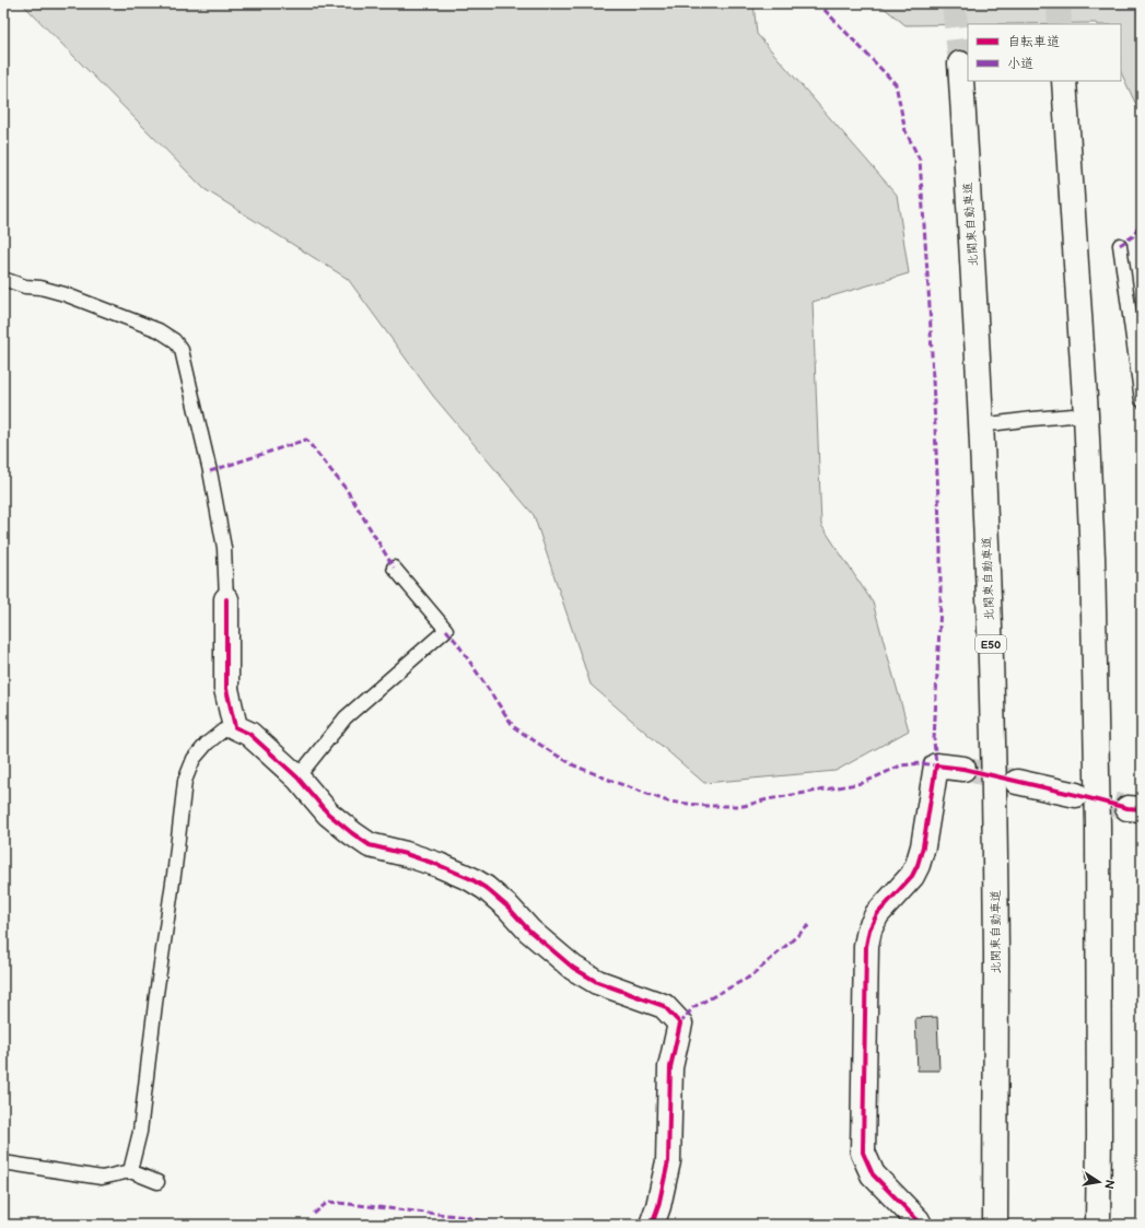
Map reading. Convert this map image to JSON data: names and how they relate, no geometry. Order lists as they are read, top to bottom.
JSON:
{
  "streets": {
    "main road": ["北関東自動車道", "E50"]
  },
  "legend": ["自転車道", "小道"],
  "north": "right"
}
